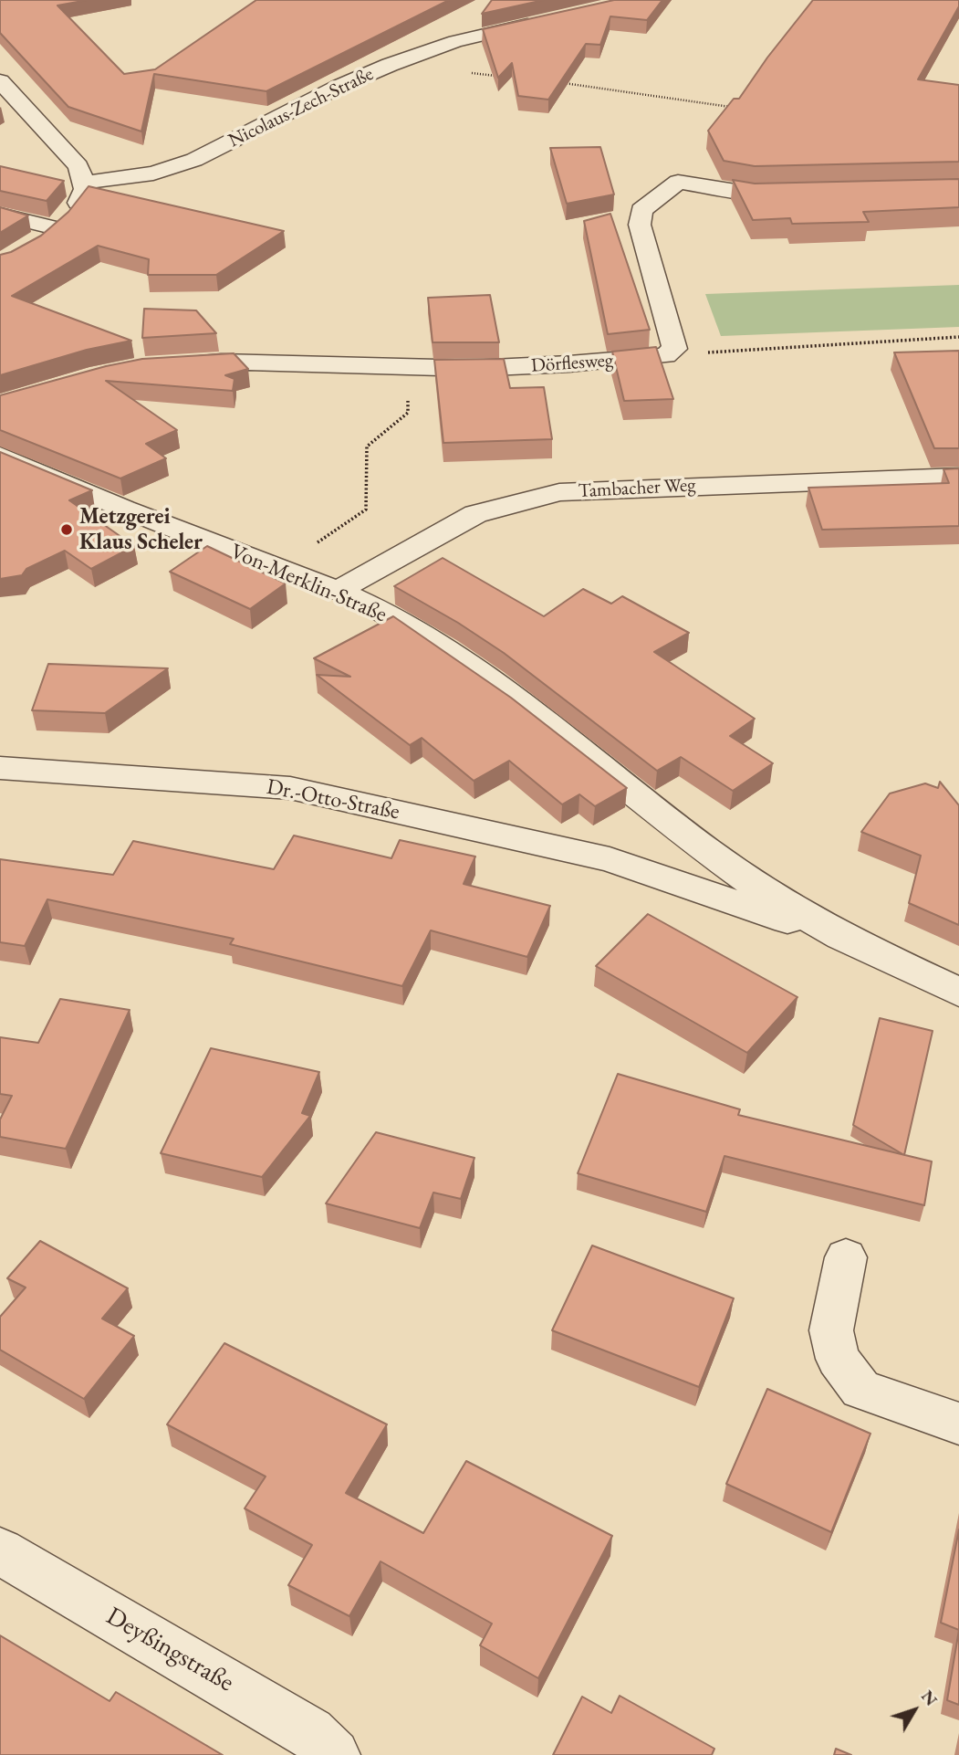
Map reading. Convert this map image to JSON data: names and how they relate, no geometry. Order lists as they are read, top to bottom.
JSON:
{
  "streets": {
    "street": [
      "Nicolaus-Zech-Straße",
      "Dörflesweg",
      "Tambacher Weg",
      "Von-Merklin-Straße",
      "Dr.-Otto-Straße",
      "Deyßingstraße"
    ]
  },
  "crossings": [
    ["Tambacher Weg", "Von-Merklin-Straße"],
    ["Von-Merklin-Straße", "Dr.-Otto-Straße"]
  ],
  "places": ["Metzgerei Klaus Scheler"],
  "north": "top right"
}
